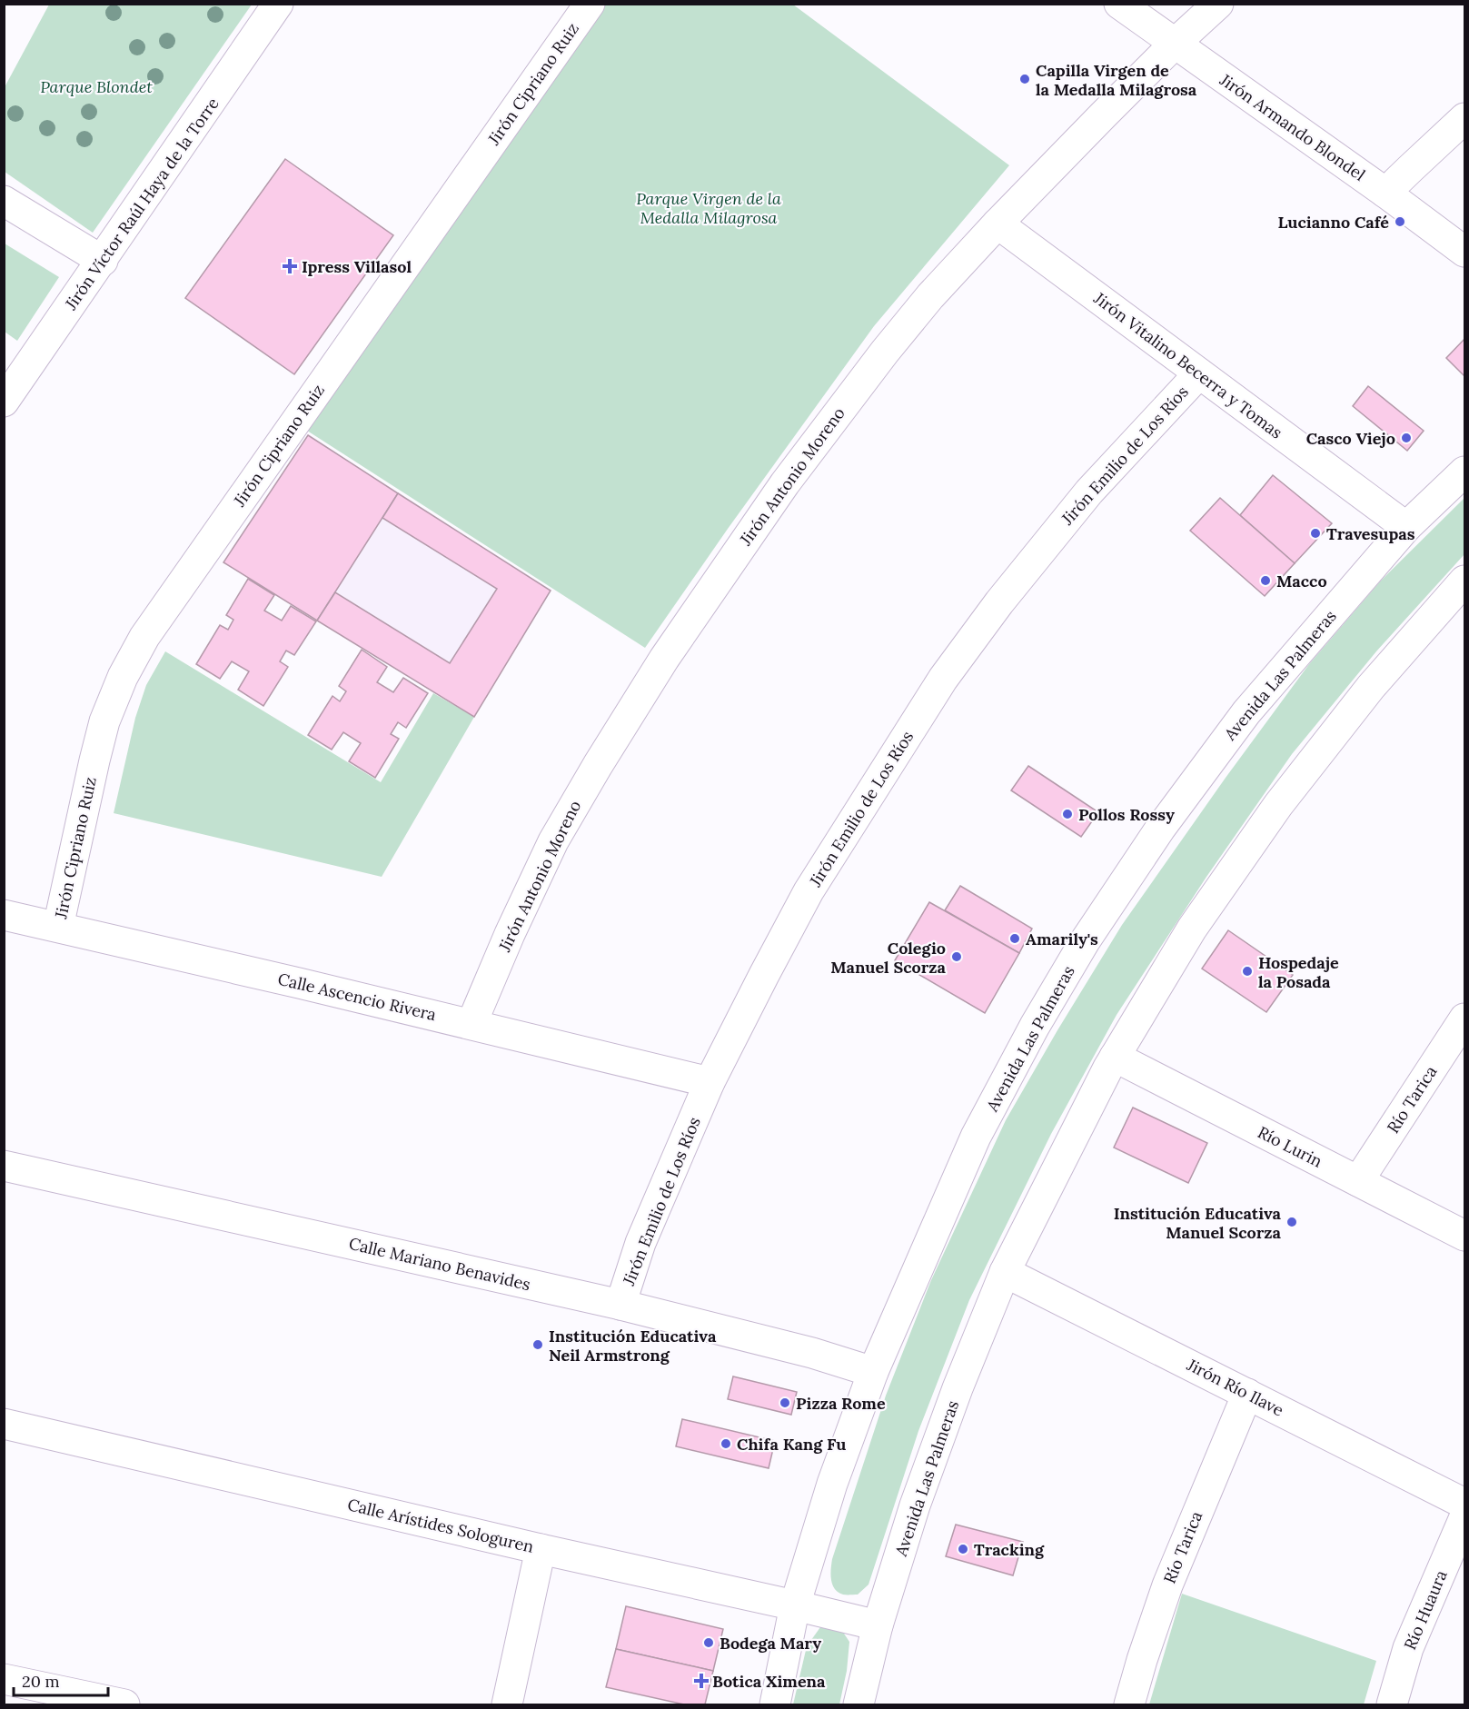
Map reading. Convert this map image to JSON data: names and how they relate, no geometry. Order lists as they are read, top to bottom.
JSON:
{
  "streets": {
    "street": [
      "Jirón Cipriano Ruiz",
      "Jirón Armando Blondel",
      "Jirón Víctor Raúl Haya de la Torre",
      "Jirón Vitalino Becerra y Tomas",
      "Jirón Emilio de Los Ríos",
      "Jirón Antonio Moreno",
      "Avenida Las Palmeras",
      "Calle Ascencio Rivera",
      "Río Tarica",
      "Río Lurin",
      "Calle Mariano Benavides",
      "Jirón Río Ilave",
      "Calle Arístides Sologuren",
      "Río Huaura"
    ]
  },
  "crossings": [
    ["Jirón Cipriano Ruiz", "Calle Ascencio Rivera"],
    ["Jirón Armando Blondel", "Jirón Antonio Moreno"],
    ["Jirón Vitalino Becerra y Tomas", "Jirón Emilio de Los Ríos"],
    ["Jirón Vitalino Becerra y Tomas", "Jirón Antonio Moreno"],
    ["Jirón Vitalino Becerra y Tomas", "Avenida Las Palmeras"],
    ["Jirón Emilio de Los Ríos", "Calle Ascencio Rivera"],
    ["Jirón Emilio de Los Ríos", "Calle Mariano Benavides"],
    ["Jirón Antonio Moreno", "Calle Ascencio Rivera"],
    ["Avenida Las Palmeras", "Río Lurin"],
    ["Avenida Las Palmeras", "Calle Mariano Benavides"],
    ["Avenida Las Palmeras", "Jirón Río Ilave"],
    ["Avenida Las Palmeras", "Calle Arístides Sologuren"],
    ["Río Tarica", "Río Lurin"],
    ["Río Tarica", "Jirón Río Ilave"]
  ],
  "parks": ["Parque Blondet", "Parque Virgen de la Medalla Milagrosa"],
  "places": {
    "other": [
      "Capilla Virgen de la Medalla Milagrosa",
      "Lucianno Café",
      "Casco Viejo",
      "Travesupas",
      "Macco",
      "Pollos Rossy",
      "Amarily's",
      "Colegio Manuel Scorza",
      "Hospedaje la Posada",
      "Institución Educativa Manuel Scorza",
      "Institución Educativa Neil Armstrong",
      "Pizza Rome",
      "Chifa Kang Fu",
      "Tracking",
      "Bodega Mary"
    ],
    "health": ["Ipress Villasol", "Botica Ximena"]
  },
  "scale_bar": "20 m"
}
